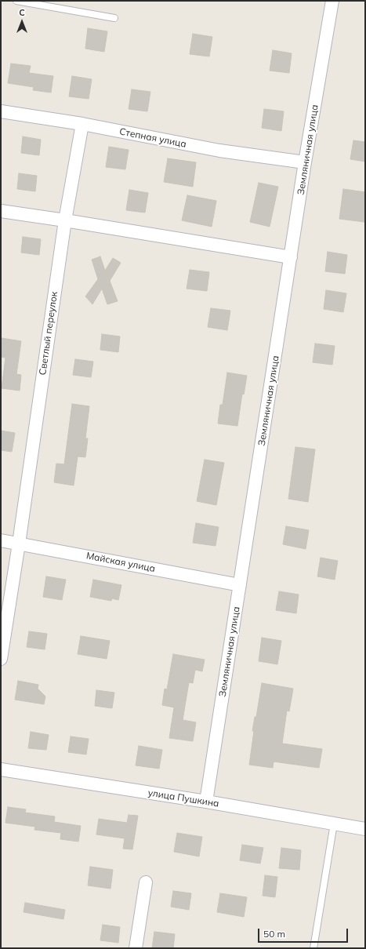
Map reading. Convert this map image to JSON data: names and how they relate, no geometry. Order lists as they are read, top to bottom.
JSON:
{
  "streets": {
    "street": [
      "Степная улица",
      "Земляничная улица",
      "Светлый переулок",
      "Майская улица",
      "улица Пушкина"
    ]
  },
  "crossings": [
    ["Степная улица", "Земляничная улица"],
    ["Степная улица", "Светлый переулок"],
    ["Земляничная улица", "Майская улица"],
    ["Земляничная улица", "улица Пушкина"],
    ["Светлый переулок", "Майская улица"]
  ],
  "scale_bar": "50 m",
  "north": "top"
}
